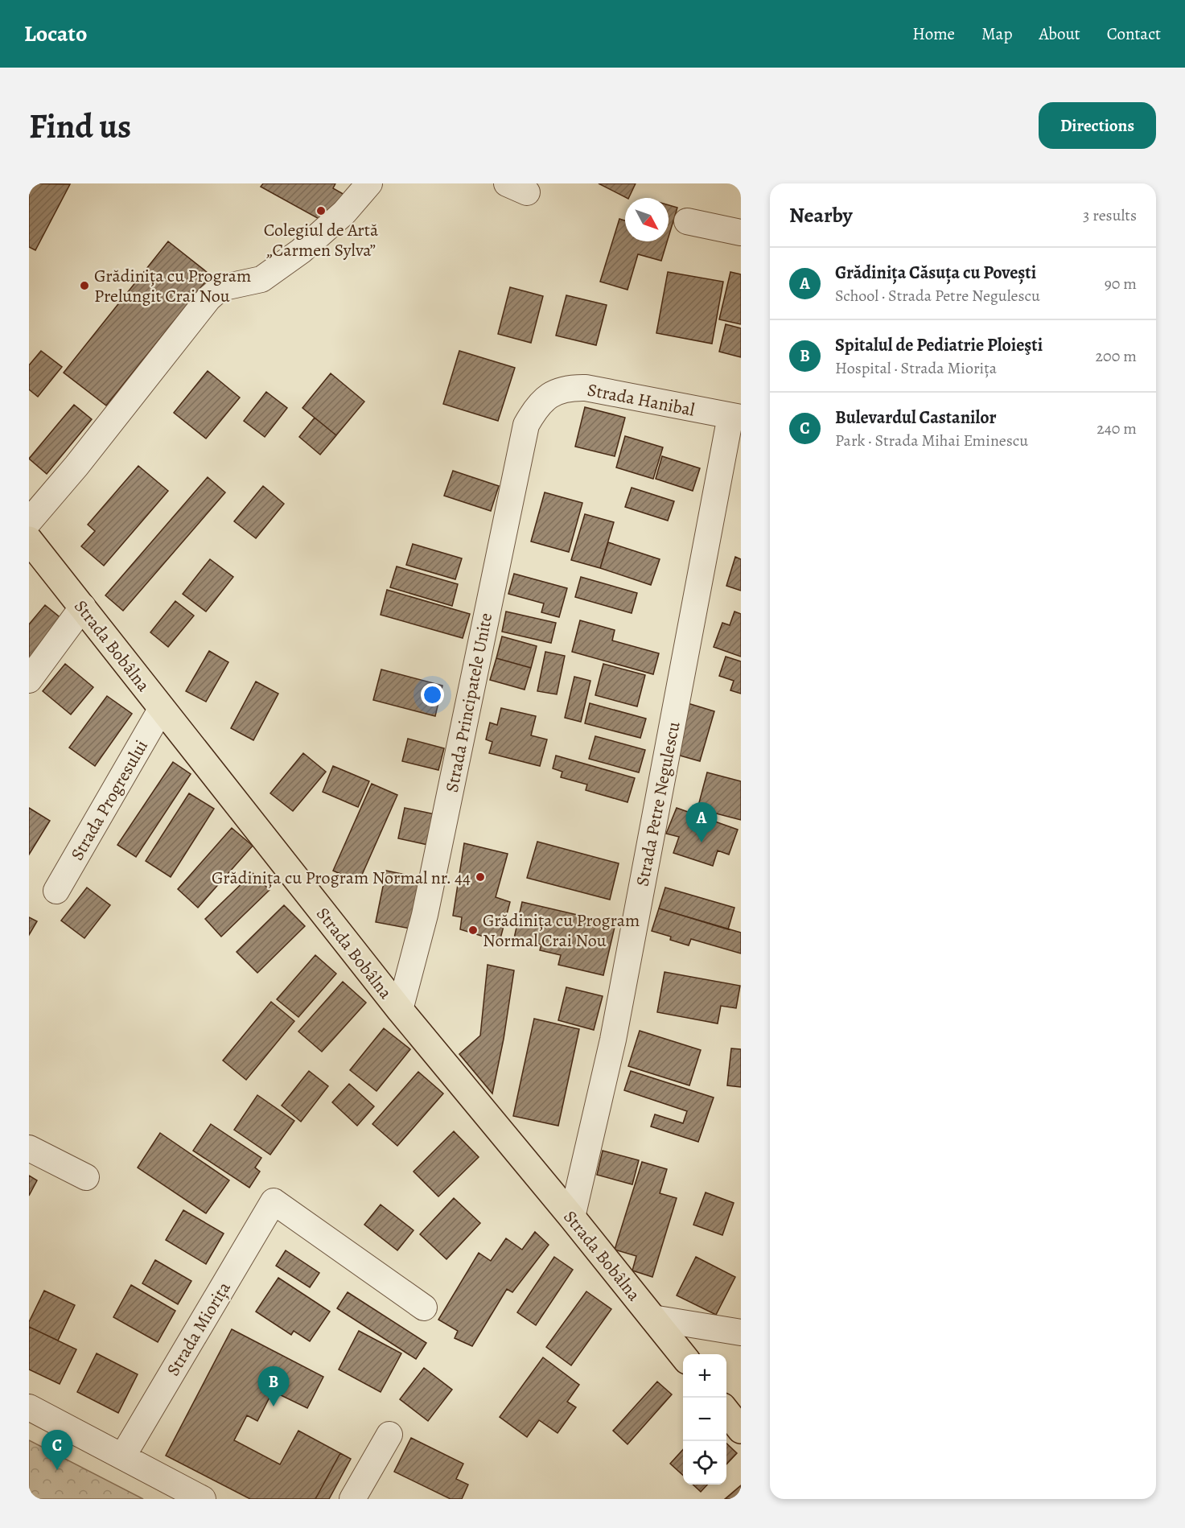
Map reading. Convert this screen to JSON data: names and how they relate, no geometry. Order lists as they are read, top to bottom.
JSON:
{
  "streets": {
    "main road": ["Strada Bobâlna"],
    "street": [
      "Strada Hanibal",
      "Strada Principatele Unite",
      "Strada Progresului",
      "Strada Petre Negulescu",
      "Strada Miorița"
    ]
  },
  "crossings": [
    ["Strada Hanibal", "Strada Principatele Unite"],
    ["Strada Hanibal", "Strada Petre Negulescu"],
    ["Strada Bobâlna", "Strada Principatele Unite"],
    ["Strada Bobâlna", "Strada Progresului"],
    ["Strada Bobâlna", "Strada Petre Negulescu"]
  ],
  "places": [
    "Colegiul de Artă „Carmen Sylva”",
    "Grădinița cu Program Prelungit Crai Nou",
    "Grădinița cu Program Normal nr. 44",
    "Grădinița cu Program Normal Crai Nou"
  ],
  "north": "bottom right",
  "page": {
    "header": "Locato",
    "nav": [
      "Home",
      "Map",
      "About",
      "Contact"
    ],
    "buttons": "Directions",
    "title": "Find us",
    "heading": ["Nearby", "3 results"],
    "list": [
      {
        "mark": "A",
        "name": "Grădinița Căsuța cu Povești",
        "note": "School · Strada Petre Negulescu",
        "value": "90 m"
      },
      {
        "mark": "B",
        "name": "Spitalul de Pediatrie Ploieşti",
        "note": "Hospital · Strada Miorița",
        "value": "200 m"
      },
      {
        "mark": "C",
        "name": "Bulevardul Castanilor",
        "note": "Park · Strada Mihai Eminescu",
        "value": "240 m"
      }
    ],
    "pins": ["A", "B", "C"],
    "map_buttons": ["+", "−"]
  }
}
